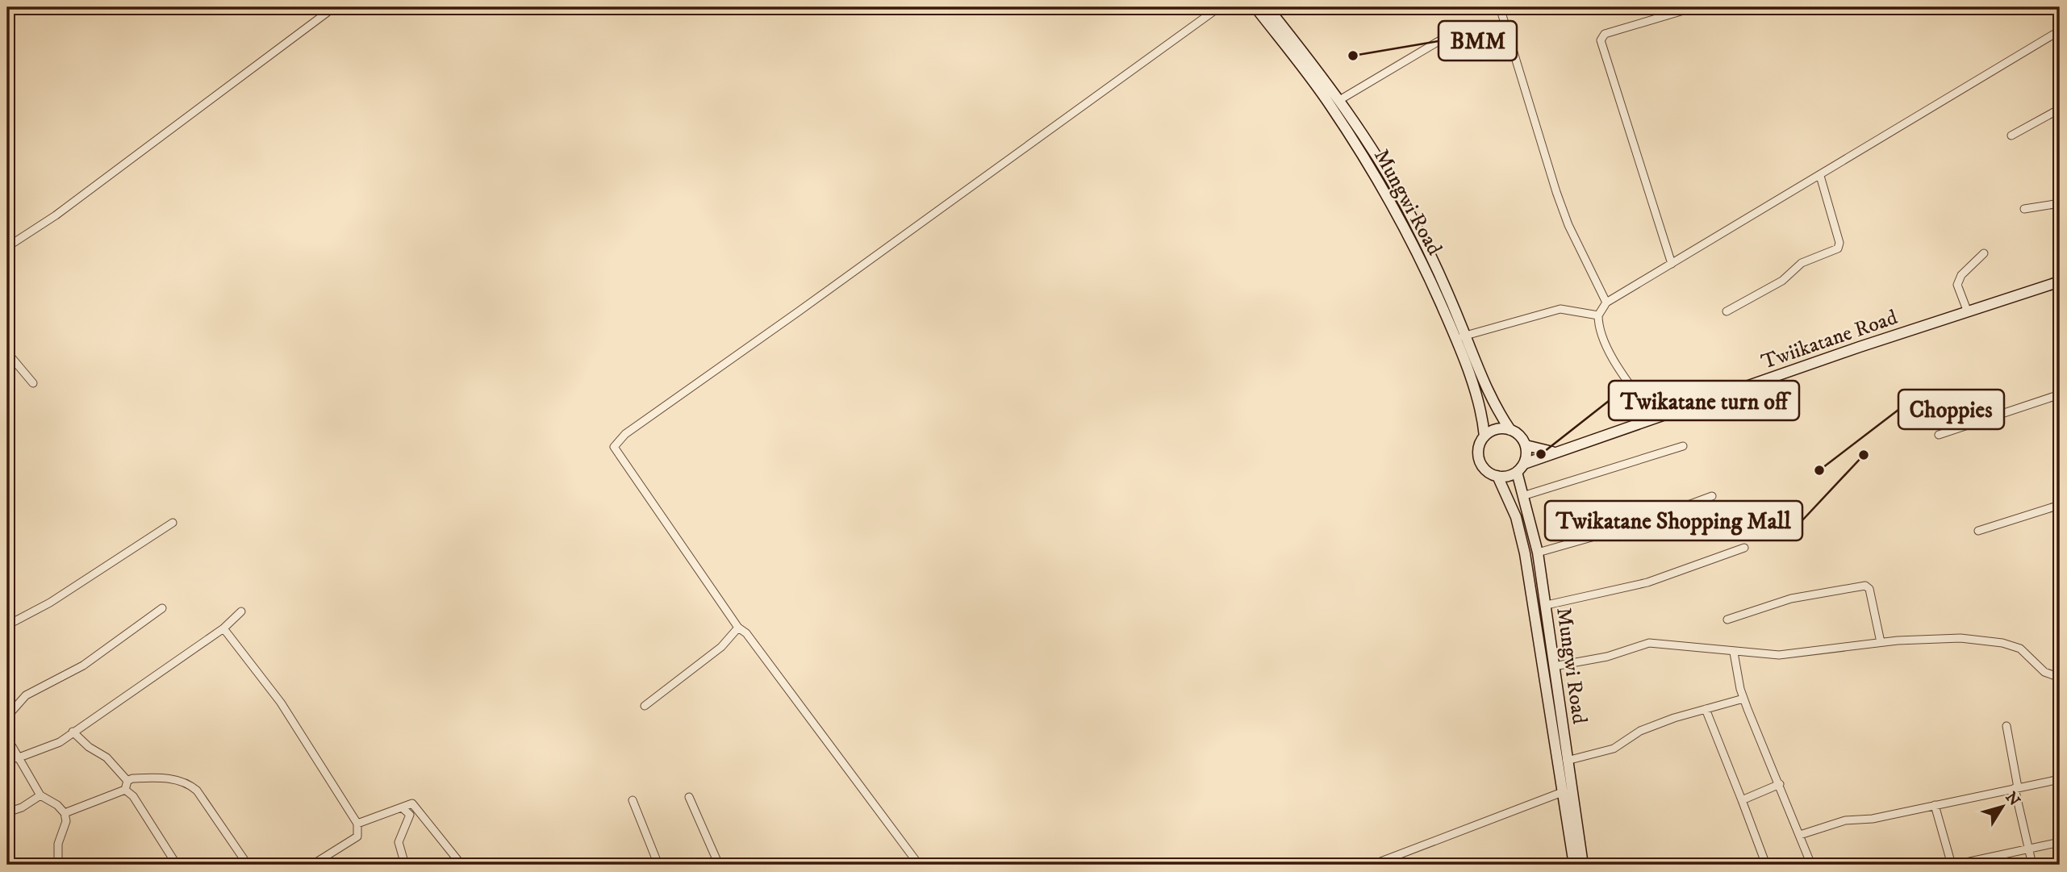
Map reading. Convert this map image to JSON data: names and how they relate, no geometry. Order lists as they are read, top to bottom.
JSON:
{
  "streets": {
    "main road": ["Mungwi Road", "Twiikatane Road"]
  },
  "crossings": [
    ["Mungwi Road", "Twiikatane Road"]
  ],
  "places": [
    "BMM",
    "Twikatane turn off",
    "Twikatane Shopping Mall",
    "Choppies"
  ],
  "north": "top right"
}
